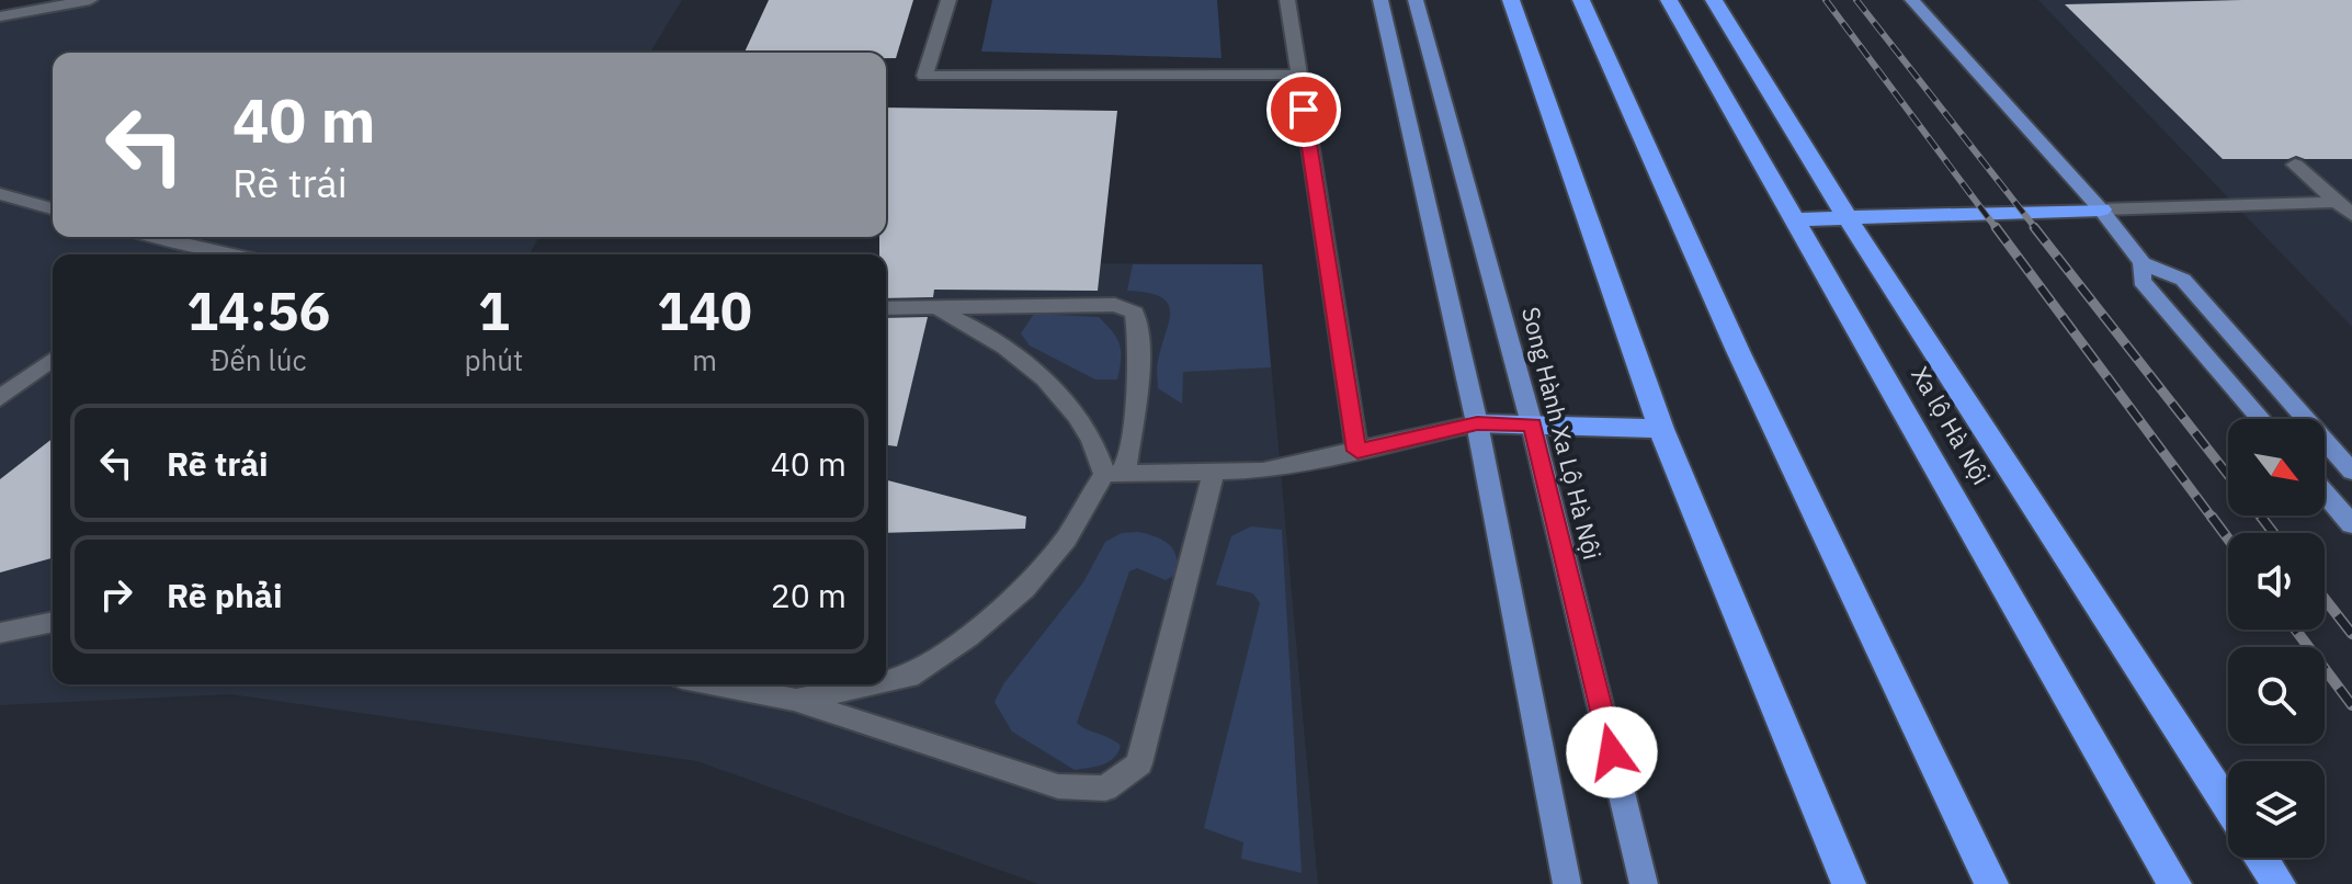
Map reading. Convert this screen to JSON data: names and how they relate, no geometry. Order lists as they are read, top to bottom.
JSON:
{
  "streets": {
    "highway": ["Xa lộ Hà Nội"],
    "main road": ["Song Hành Xa Lộ Hà Nội"]
  },
  "north": "bottom right",
  "page": {
    "turn": ["40 m", "Rẽ trái"],
    "eta": [
      "14:56",
      "Đến lúc",
      "1",
      "phút",
      "140",
      "m"
    ],
    "list": [
      {
        "name": "Rẽ trái",
        "value": "40 m"
      },
      {
        "name": "Rẽ phải",
        "value": "20 m"
      }
    ]
  }
}
